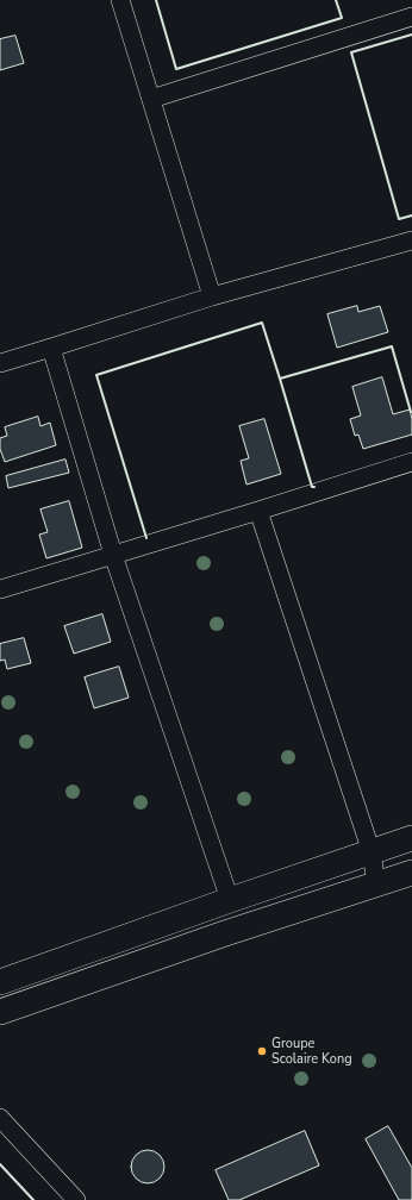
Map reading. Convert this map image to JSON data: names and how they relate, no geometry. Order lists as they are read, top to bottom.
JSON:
{
  "places": ["Groupe Scolaire Kong"]
}
